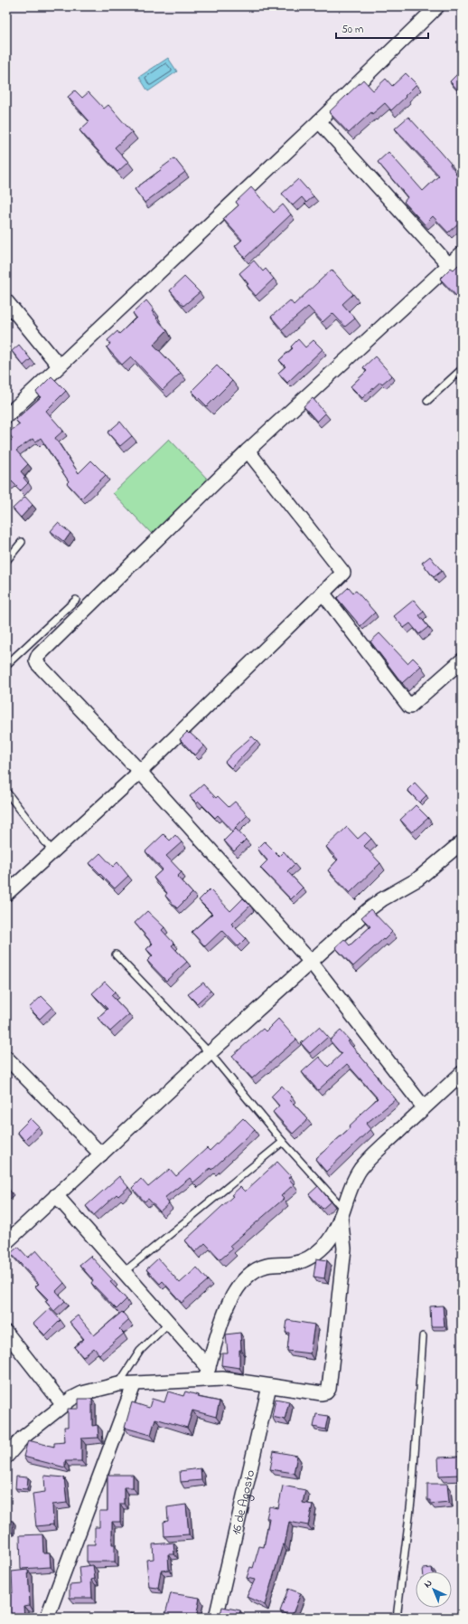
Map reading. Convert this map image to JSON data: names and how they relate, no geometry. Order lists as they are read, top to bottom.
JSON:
{
  "streets": {
    "street": ["16 de Agosto"]
  },
  "scale_bar": "50 m",
  "north": "top left"
}
